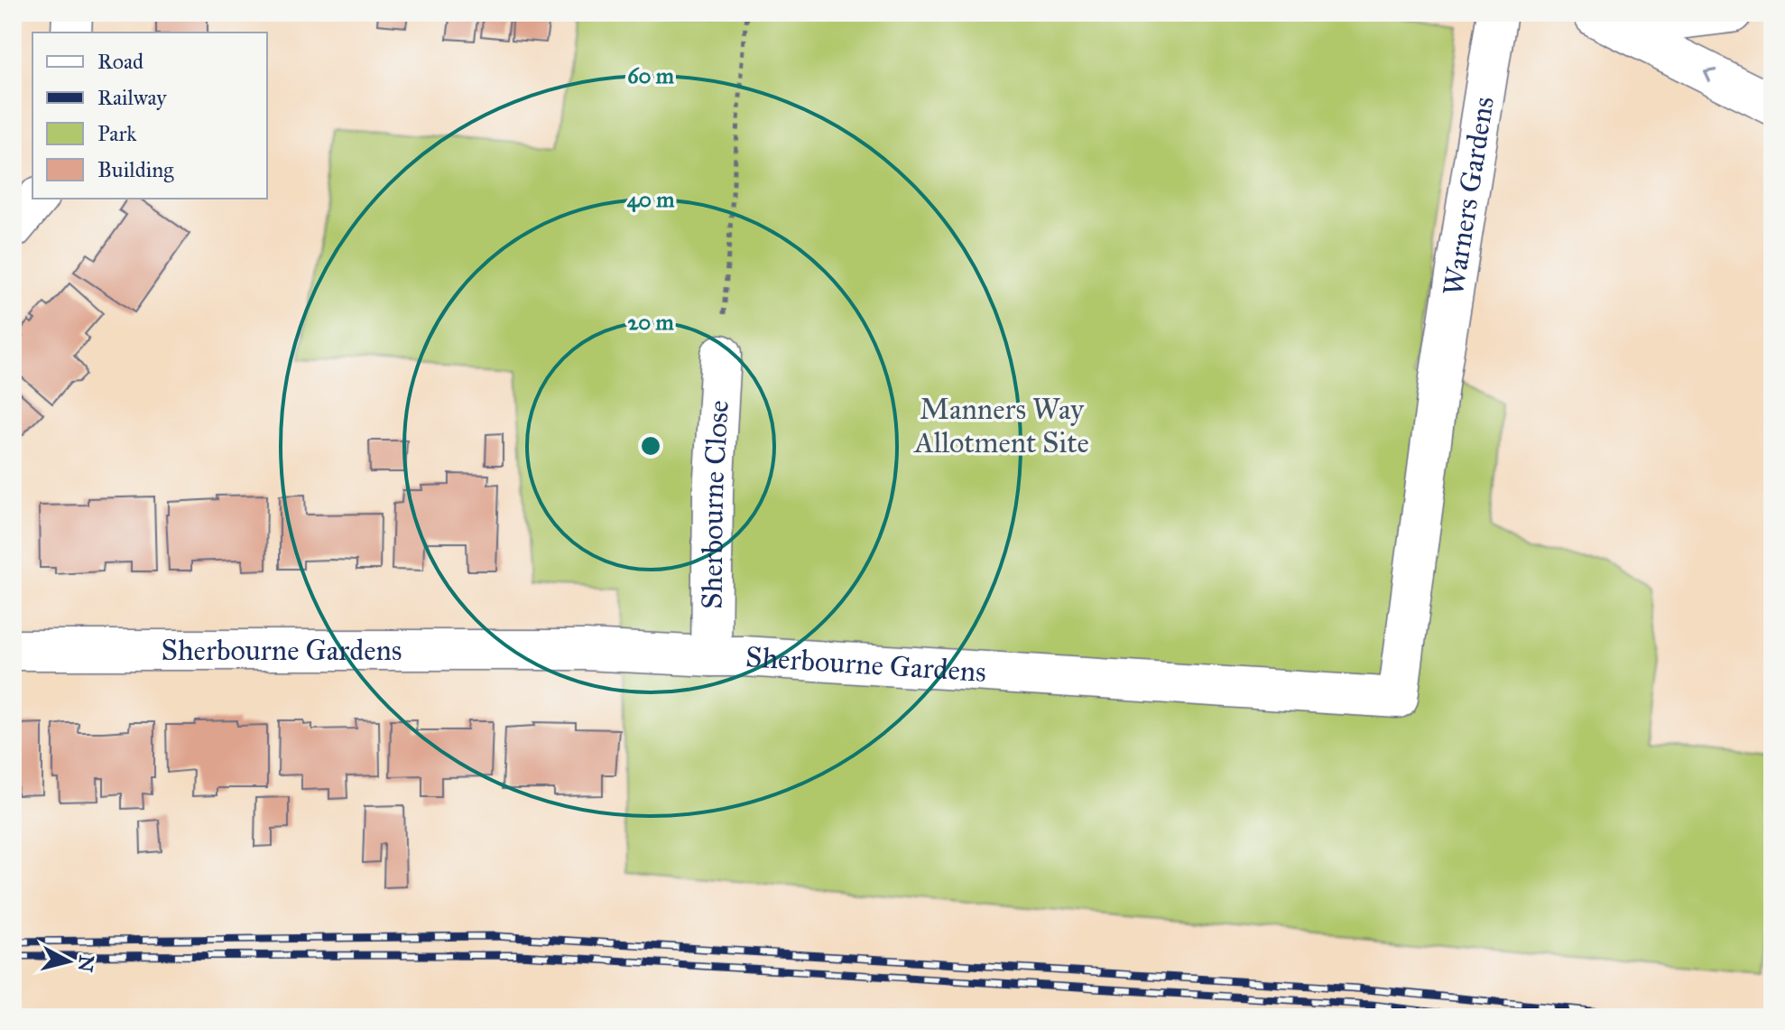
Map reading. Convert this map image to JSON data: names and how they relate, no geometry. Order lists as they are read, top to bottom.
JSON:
{
  "streets": {
    "street": ["Warners Gardens", "Sherbourne Close", "Sherbourne Gardens"]
  },
  "crossings": [
    ["Warners Gardens", "Sherbourne Gardens"],
    ["Sherbourne Close", "Sherbourne Gardens"]
  ],
  "parks": ["Manners Way Allotment Site"],
  "legend": [
    "Road",
    "Railway",
    "Park",
    "Building"
  ],
  "north": "right",
  "rings": ["60 m", "40 m", "20 m"]
}
